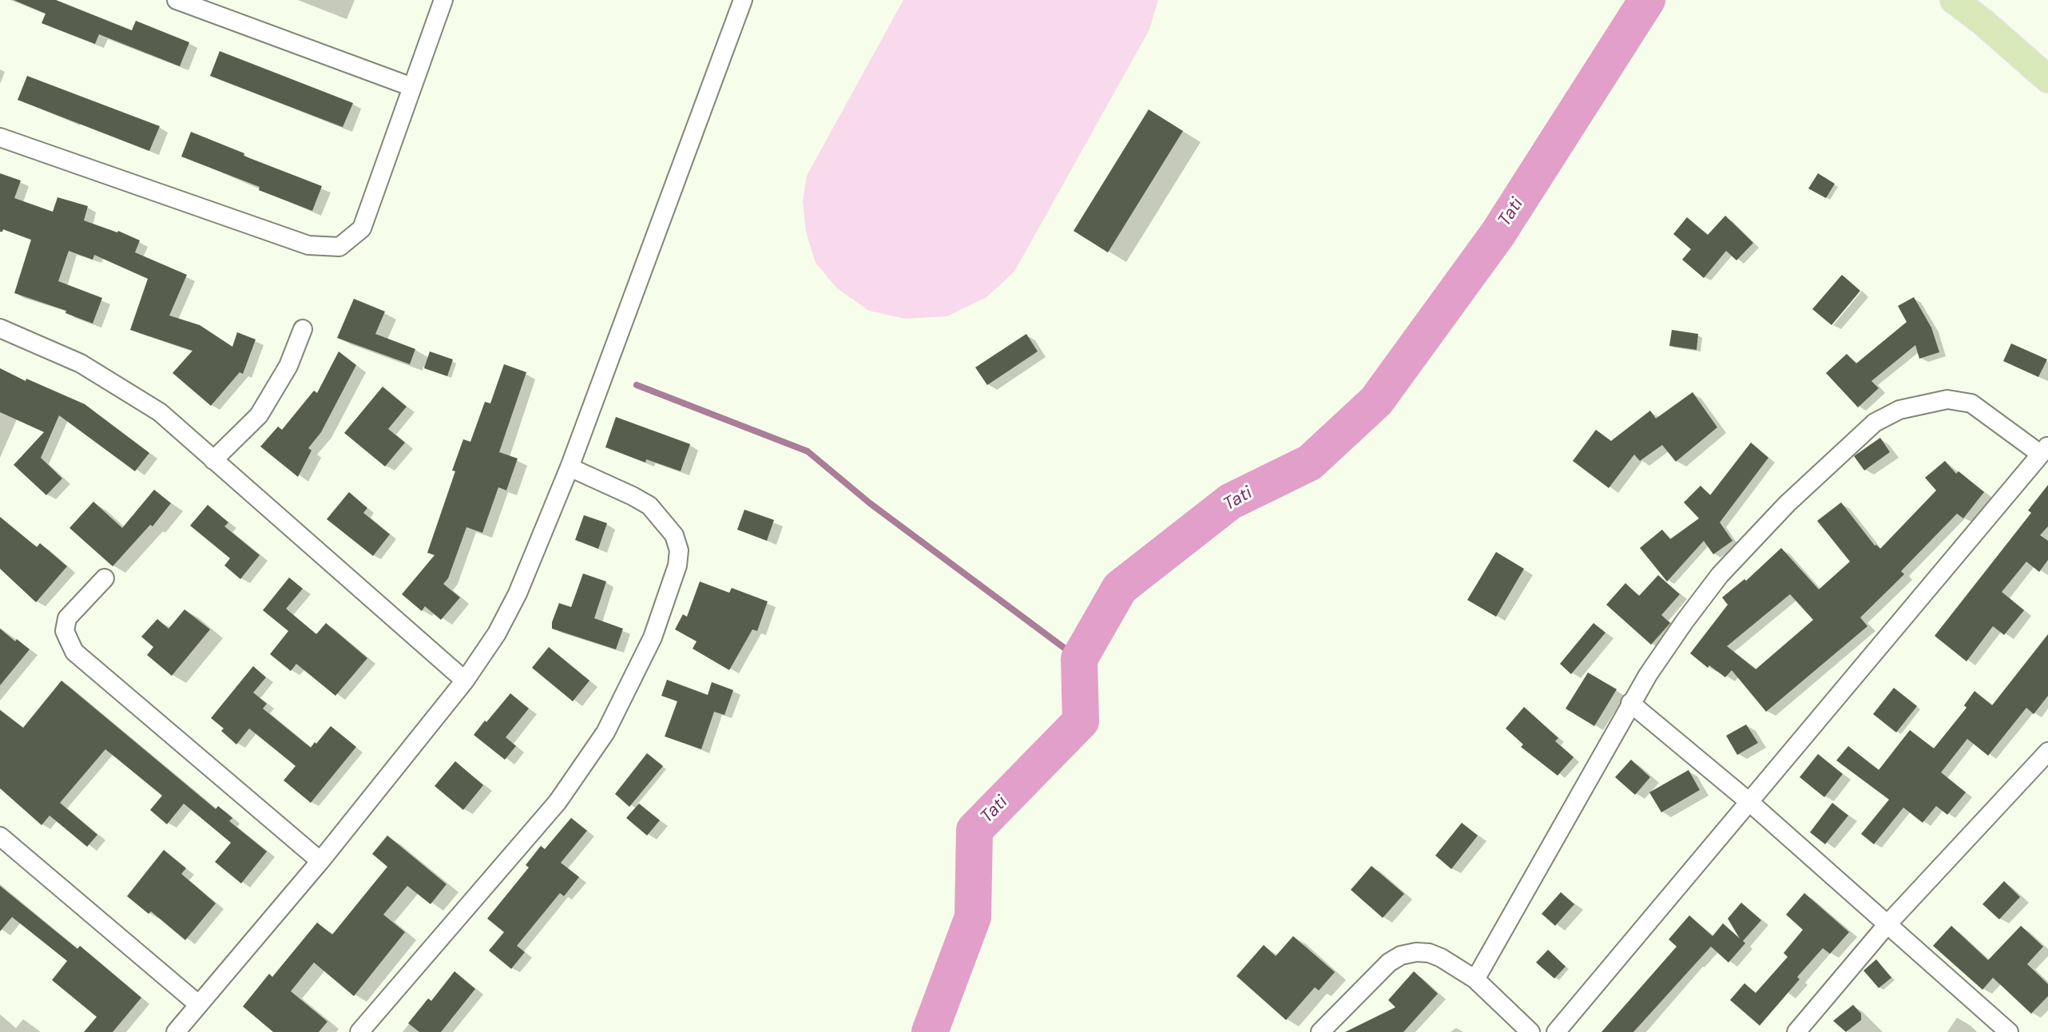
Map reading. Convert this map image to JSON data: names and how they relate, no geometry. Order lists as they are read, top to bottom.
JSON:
{
  "water": ["Tati"]
}
